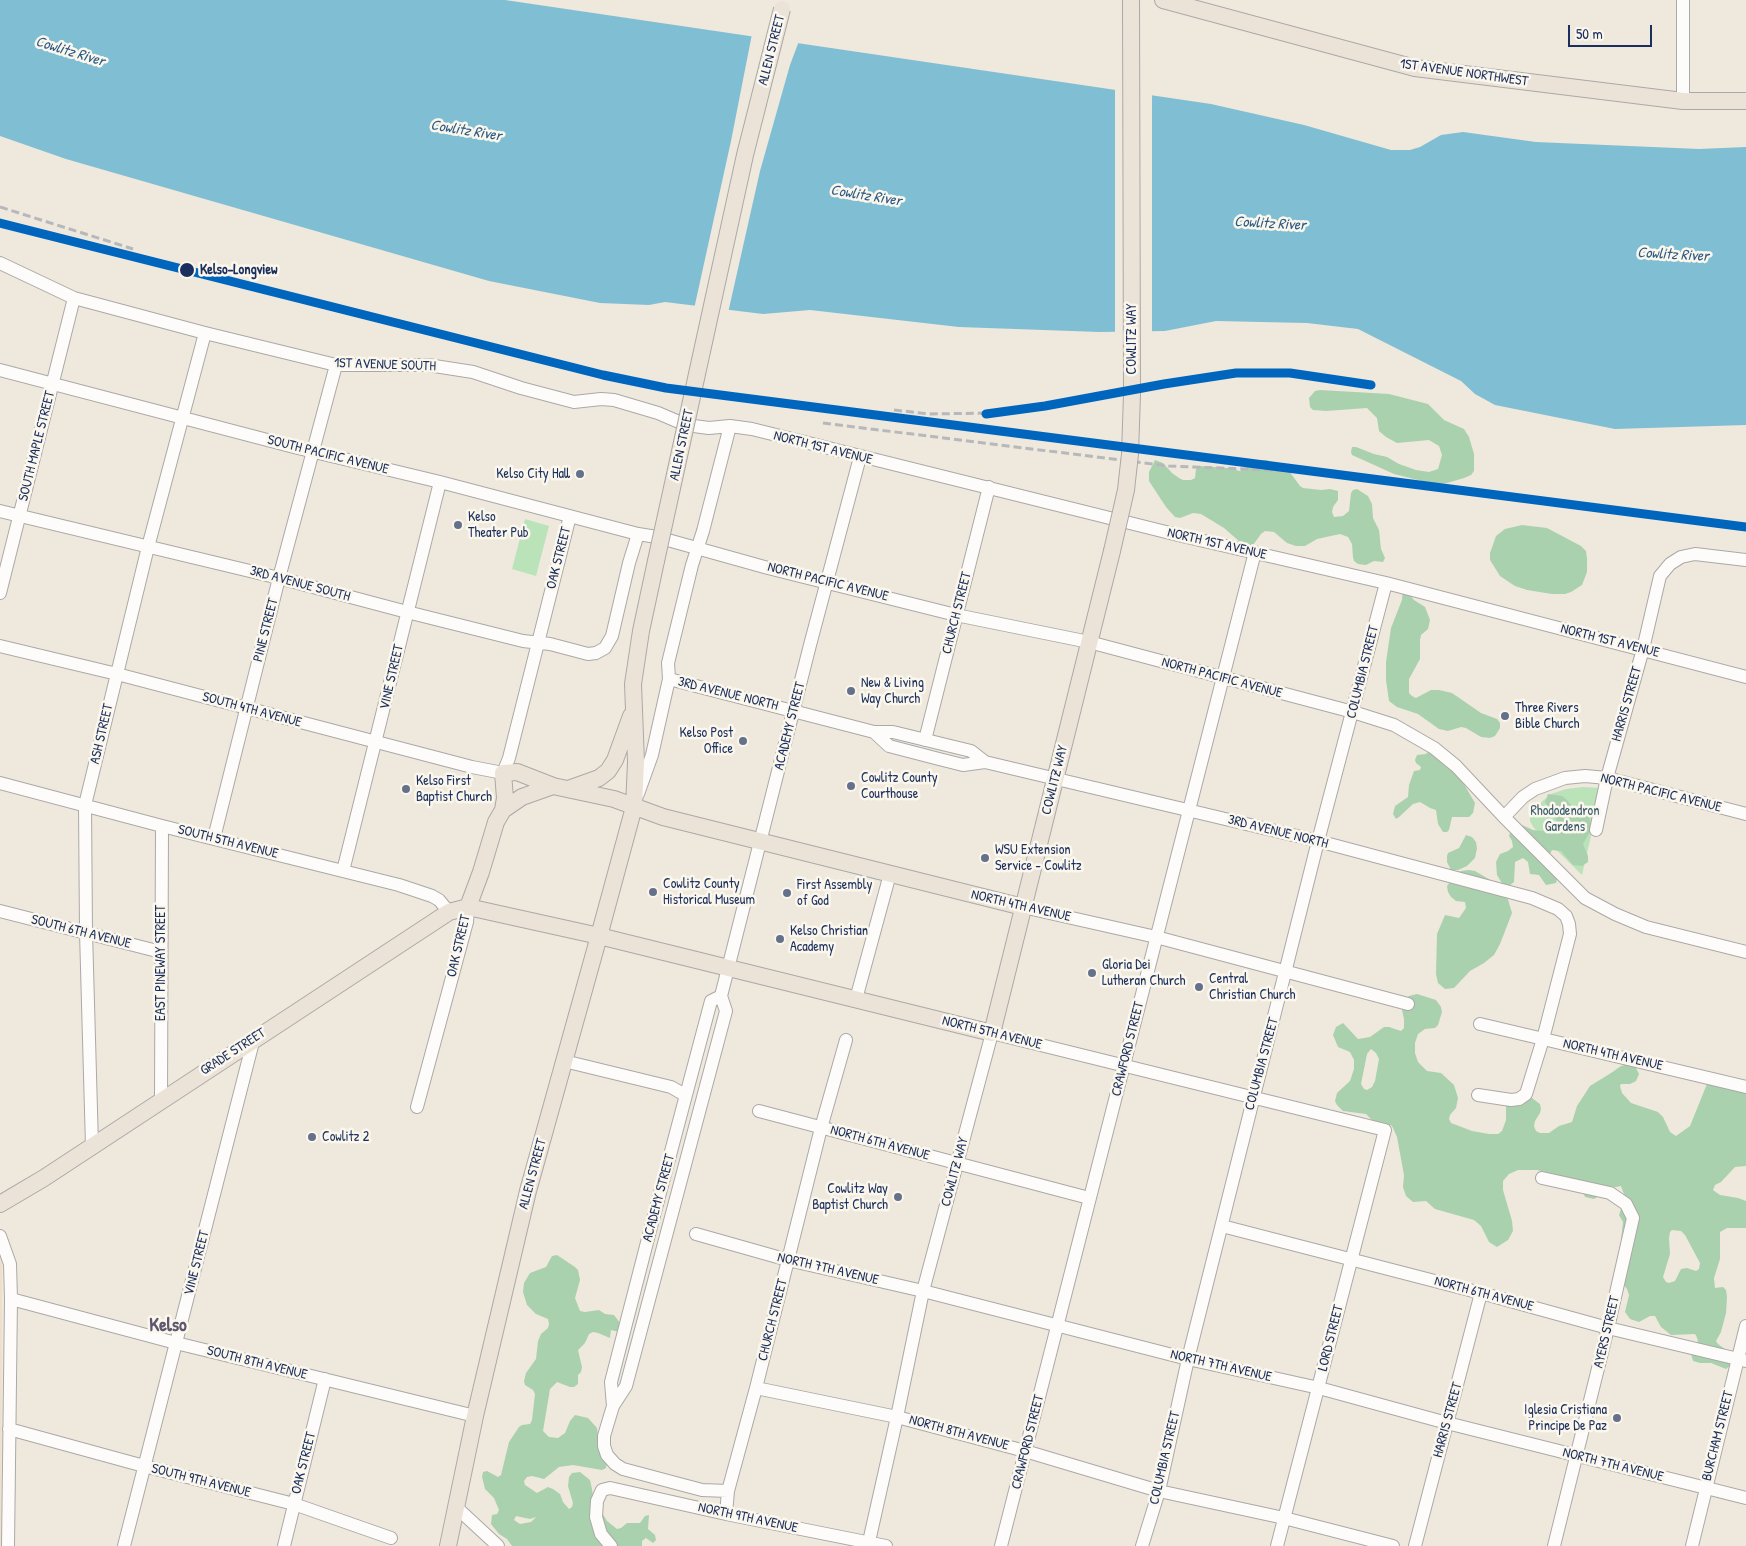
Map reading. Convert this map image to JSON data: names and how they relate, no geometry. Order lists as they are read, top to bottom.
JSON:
{
  "streets": {
    "main road": [
      "ALLEN STREET",
      "1ST AVENUE NORTHWEST",
      "COWLITZ WAY",
      "OAK STREET",
      "NORTH 4TH AVENUE",
      "NORTH 5TH AVENUE",
      "GRADE STREET"
    ],
    "street": [
      "1ST AVENUE SOUTH",
      "SOUTH MAPLE STREET",
      "NORTH 1ST AVENUE",
      "SOUTH PACIFIC AVENUE",
      "NORTH PACIFIC AVENUE",
      "3RD AVENUE SOUTH",
      "CHURCH STREET",
      "PINE STREET",
      "COLUMBIA STREET",
      "VINE STREET",
      "3RD AVENUE NORTH",
      "HARRIS STREET",
      "SOUTH 4TH AVENUE",
      "ACADEMY STREET",
      "ASH STREET",
      "SOUTH 5TH AVENUE",
      "SOUTH 6TH AVENUE",
      "EAST PINEWAY STREET",
      "CRAWFORD STREET",
      "NORTH 6TH AVENUE",
      "NORTH 7TH AVENUE",
      "AYERS STREET",
      "LORD STREET",
      "SOUTH 8TH AVENUE",
      "NORTH 8TH AVENUE",
      "BURCHAM STREET",
      "SOUTH 9TH AVENUE",
      "NORTH 9TH AVENUE"
    ]
  },
  "crossings": [
    ["ALLEN STREET", "NORTH 1ST AVENUE"],
    ["ALLEN STREET", "NORTH PACIFIC AVENUE"],
    ["ALLEN STREET", "3RD AVENUE NORTH"],
    ["ALLEN STREET", "NORTH 4TH AVENUE"],
    ["ALLEN STREET", "NORTH 5TH AVENUE"],
    ["ALLEN STREET", "SOUTH 8TH AVENUE"],
    ["COWLITZ WAY", "NORTH PACIFIC AVENUE"],
    ["COWLITZ WAY", "3RD AVENUE NORTH"],
    ["COWLITZ WAY", "NORTH 4TH AVENUE"],
    ["COWLITZ WAY", "NORTH 5TH AVENUE"],
    ["COWLITZ WAY", "NORTH 6TH AVENUE"],
    ["COWLITZ WAY", "NORTH 7TH AVENUE"],
    ["COWLITZ WAY", "NORTH 8TH AVENUE"],
    ["COWLITZ WAY", "NORTH 9TH AVENUE"],
    ["1ST AVENUE SOUTH", "SOUTH MAPLE STREET"],
    ["1ST AVENUE SOUTH", "NORTH 1ST AVENUE"],
    ["1ST AVENUE SOUTH", "PINE STREET"],
    ["1ST AVENUE SOUTH", "ASH STREET"],
    ["SOUTH MAPLE STREET", "SOUTH PACIFIC AVENUE"],
    ["SOUTH MAPLE STREET", "3RD AVENUE SOUTH"],
    ["NORTH 1ST AVENUE", "CHURCH STREET"],
    ["NORTH 1ST AVENUE", "COLUMBIA STREET"],
    ["NORTH 1ST AVENUE", "HARRIS STREET"],
    ["NORTH 1ST AVENUE", "ACADEMY STREET"],
    ["NORTH 1ST AVENUE", "CRAWFORD STREET"],
    ["SOUTH PACIFIC AVENUE", "OAK STREET"],
    ["SOUTH PACIFIC AVENUE", "NORTH PACIFIC AVENUE"],
    ["SOUTH PACIFIC AVENUE", "3RD AVENUE SOUTH"],
    ["SOUTH PACIFIC AVENUE", "PINE STREET"],
    ["SOUTH PACIFIC AVENUE", "VINE STREET"],
    ["SOUTH PACIFIC AVENUE", "ASH STREET"],
    ["OAK STREET", "3RD AVENUE SOUTH"],
    ["OAK STREET", "SOUTH 4TH AVENUE"],
    ["OAK STREET", "GRADE STREET"],
    ["OAK STREET", "SOUTH 8TH AVENUE"],
    ["OAK STREET", "SOUTH 9TH AVENUE"],
    ["NORTH PACIFIC AVENUE", "CHURCH STREET"],
    ["NORTH PACIFIC AVENUE", "COLUMBIA STREET"],
    ["NORTH PACIFIC AVENUE", "HARRIS STREET"],
    ["NORTH PACIFIC AVENUE", "ACADEMY STREET"],
    ["NORTH PACIFIC AVENUE", "CRAWFORD STREET"],
    ["3RD AVENUE SOUTH", "PINE STREET"],
    ["3RD AVENUE SOUTH", "VINE STREET"],
    ["3RD AVENUE SOUTH", "ASH STREET"],
    ["CHURCH STREET", "3RD AVENUE NORTH"],
    ["CHURCH STREET", "ACADEMY STREET"],
    ["CHURCH STREET", "NORTH 6TH AVENUE"],
    ["CHURCH STREET", "NORTH 7TH AVENUE"],
    ["CHURCH STREET", "NORTH 8TH AVENUE"],
    ["CHURCH STREET", "NORTH 9TH AVENUE"],
    ["PINE STREET", "SOUTH 4TH AVENUE"],
    ["PINE STREET", "SOUTH 5TH AVENUE"],
    ["COLUMBIA STREET", "3RD AVENUE NORTH"],
    ["COLUMBIA STREET", "NORTH 4TH AVENUE"],
    ["COLUMBIA STREET", "NORTH 5TH AVENUE"],
    ["COLUMBIA STREET", "NORTH 6TH AVENUE"],
    ["COLUMBIA STREET", "NORTH 7TH AVENUE"],
    ["COLUMBIA STREET", "NORTH 8TH AVENUE"],
    ["VINE STREET", "SOUTH 4TH AVENUE"],
    ["VINE STREET", "SOUTH 5TH AVENUE"],
    ["VINE STREET", "GRADE STREET"],
    ["VINE STREET", "SOUTH 8TH AVENUE"],
    ["VINE STREET", "SOUTH 9TH AVENUE"],
    ["3RD AVENUE NORTH", "ACADEMY STREET"],
    ["3RD AVENUE NORTH", "NORTH 4TH AVENUE"],
    ["3RD AVENUE NORTH", "CRAWFORD STREET"],
    ["HARRIS STREET", "NORTH 6TH AVENUE"],
    ["HARRIS STREET", "NORTH 7TH AVENUE"],
    ["SOUTH 4TH AVENUE", "ASH STREET"],
    ["ACADEMY STREET", "NORTH 4TH AVENUE"],
    ["ACADEMY STREET", "NORTH 5TH AVENUE"],
    ["ASH STREET", "SOUTH 5TH AVENUE"],
    ["ASH STREET", "SOUTH 6TH AVENUE"],
    ["ASH STREET", "GRADE STREET"],
    ["SOUTH 5TH AVENUE", "EAST PINEWAY STREET"],
    ["SOUTH 5TH AVENUE", "GRADE STREET"],
    ["NORTH 4TH AVENUE", "CRAWFORD STREET"],
    ["SOUTH 6TH AVENUE", "EAST PINEWAY STREET"],
    ["EAST PINEWAY STREET", "GRADE STREET"],
    ["NORTH 5TH AVENUE", "CRAWFORD STREET"],
    ["NORTH 5TH AVENUE", "LORD STREET"],
    ["CRAWFORD STREET", "NORTH 6TH AVENUE"],
    ["CRAWFORD STREET", "NORTH 7TH AVENUE"],
    ["CRAWFORD STREET", "NORTH 8TH AVENUE"],
    ["NORTH 6TH AVENUE", "AYERS STREET"],
    ["NORTH 6TH AVENUE", "LORD STREET"],
    ["NORTH 6TH AVENUE", "BURCHAM STREET"],
    ["NORTH 7TH AVENUE", "AYERS STREET"],
    ["NORTH 7TH AVENUE", "LORD STREET"],
    ["NORTH 7TH AVENUE", "BURCHAM STREET"],
    ["LORD STREET", "NORTH 8TH AVENUE"]
  ],
  "districts": ["Kelso"],
  "water": ["Cowlitz River"],
  "parks": ["Rhododendron Gardens"],
  "places": [
    "Kelso-Longview",
    "Kelso City Hall",
    "Kelso Theater Pub",
    "New & Living Way Church",
    "Three Rivers Bible Church",
    "Kelso Post Office",
    "Cowlitz County Courthouse",
    "Kelso First Baptist Church",
    "WSU Extension Service - Cowlitz",
    "Cowlitz County Historical Museum",
    "First Assembly of God",
    "Kelso Christian Academy",
    "Gloria Dei Lutheran Church",
    "Central Christian Church",
    "Cowlitz 2",
    "Cowlitz Way Baptist Church",
    "Iglesia Cristiana Principe De Paz"
  ],
  "scale_bar": "50 m"
}
